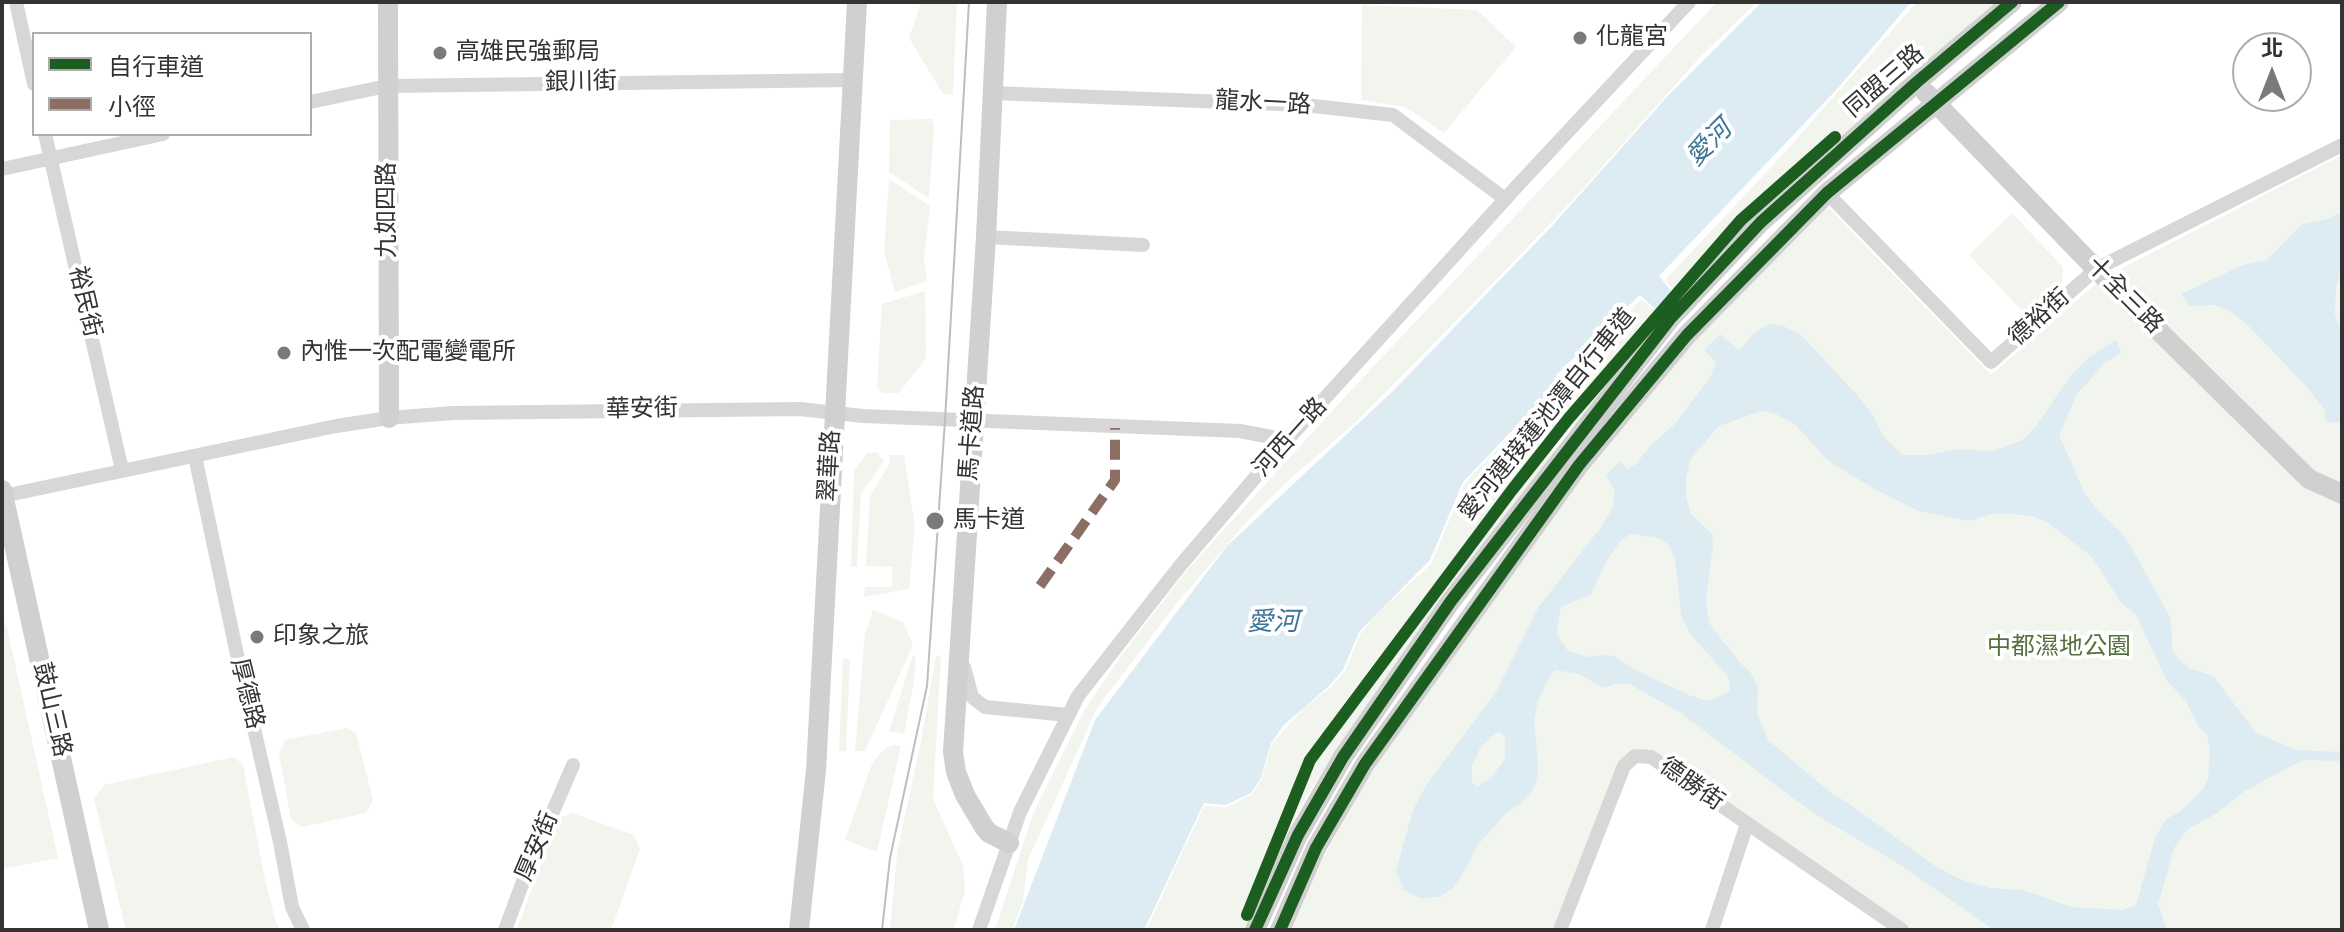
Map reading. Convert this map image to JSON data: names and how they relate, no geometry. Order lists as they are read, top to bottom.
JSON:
{
  "streets": {
    "street": [
      "同盟三路",
      "銀川街",
      "龍水一路",
      "九如四路",
      "十全三路",
      "裕民街",
      "德裕街",
      "華安街",
      "馬卡道路",
      "河西一路",
      "翠華路",
      "厚德路",
      "鼓山三路",
      "德勝街",
      "厚安街"
    ],
    "cycle path": ["愛河連接蓮池潭自行車道"]
  },
  "crossings": [
    ["同盟三路", "十全三路"],
    ["同盟三路", "德裕街"],
    ["銀川街", "九如四路"],
    ["銀川街", "翠華路"],
    ["龍水一路", "馬卡道路"],
    ["龍水一路", "河西一路"],
    ["九如四路", "華安街"],
    ["十全三路", "德裕街"],
    ["裕民街", "華安街"],
    ["華安街", "馬卡道路"],
    ["華安街", "河西一路"],
    ["華安街", "翠華路"],
    ["華安街", "厚德路"],
    ["華安街", "鼓山三路"],
    ["馬卡道路", "河西一路"]
  ],
  "water": ["愛河"],
  "parks": ["中都濕地公園"],
  "places": [
    "化龍宮",
    "高雄民強郵局",
    "內惟一次配電變電所",
    "馬卡道",
    "印象之旅"
  ],
  "legend": ["自行車道", "小徑"],
  "north": "top"
}
